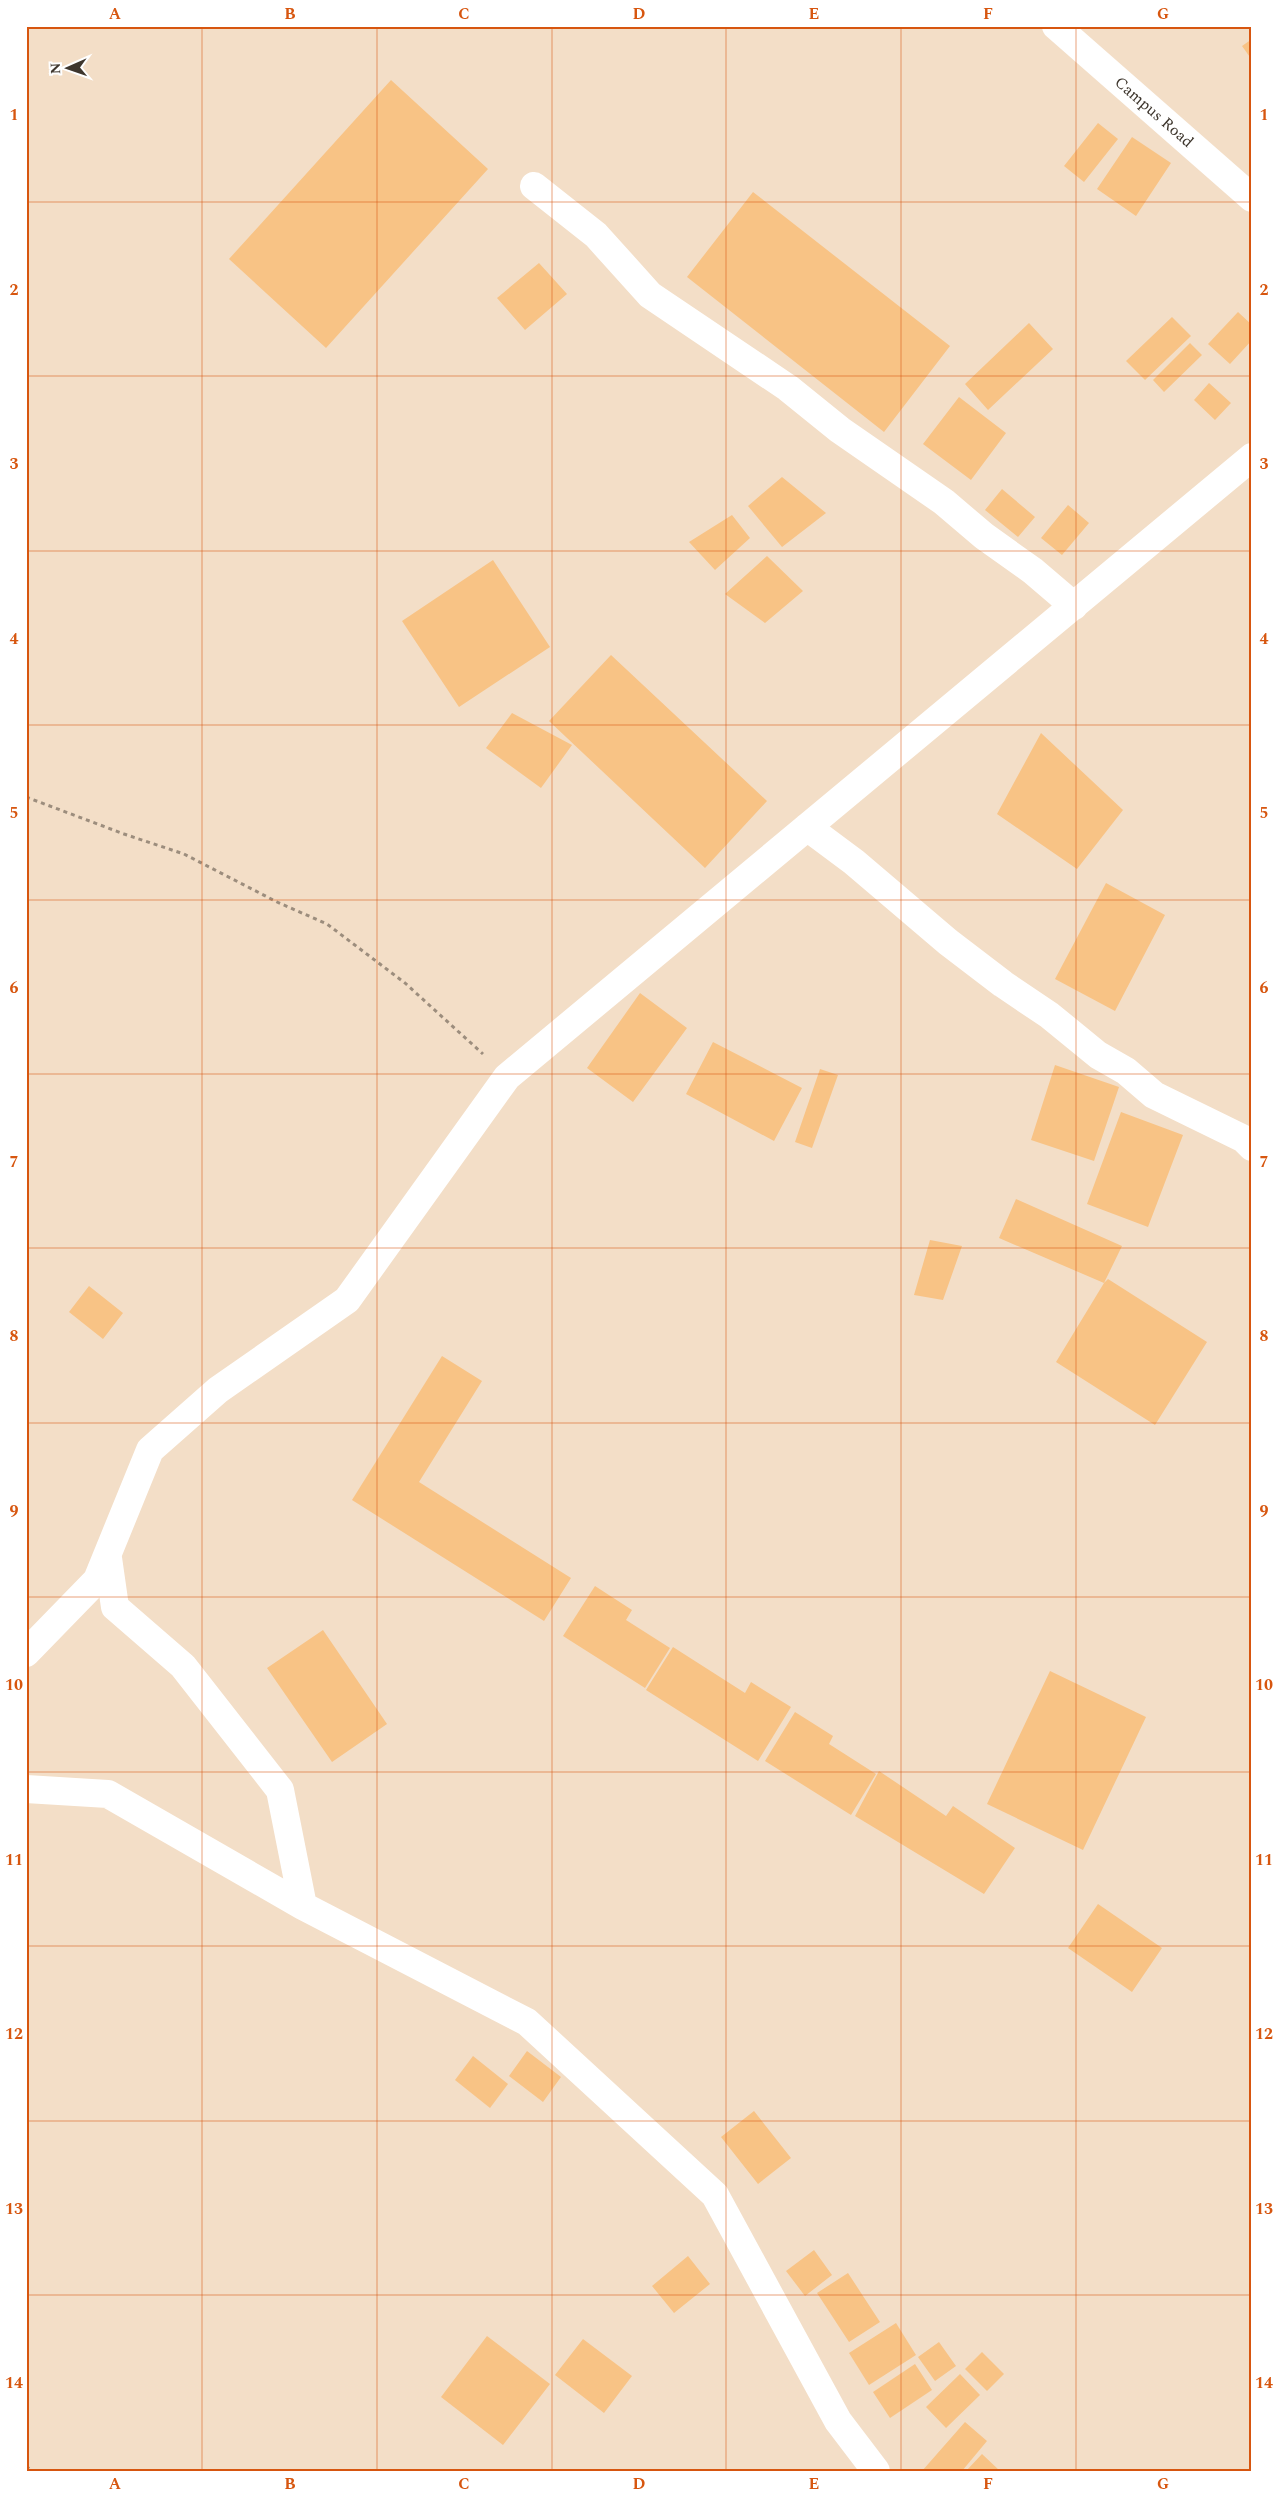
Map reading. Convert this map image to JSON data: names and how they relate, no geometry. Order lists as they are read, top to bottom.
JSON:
{
  "streets": {
    "street": ["Campus Road"]
  },
  "north": "left",
  "grid": {
    "columns": [
      "A",
      "B",
      "C",
      "D",
      "E",
      "F",
      "G"
    ],
    "rows": [
      "1",
      "2",
      "3",
      "4",
      "5",
      "6",
      "7",
      "8",
      "9",
      "10",
      "11",
      "12",
      "13",
      "14"
    ]
  }
}
